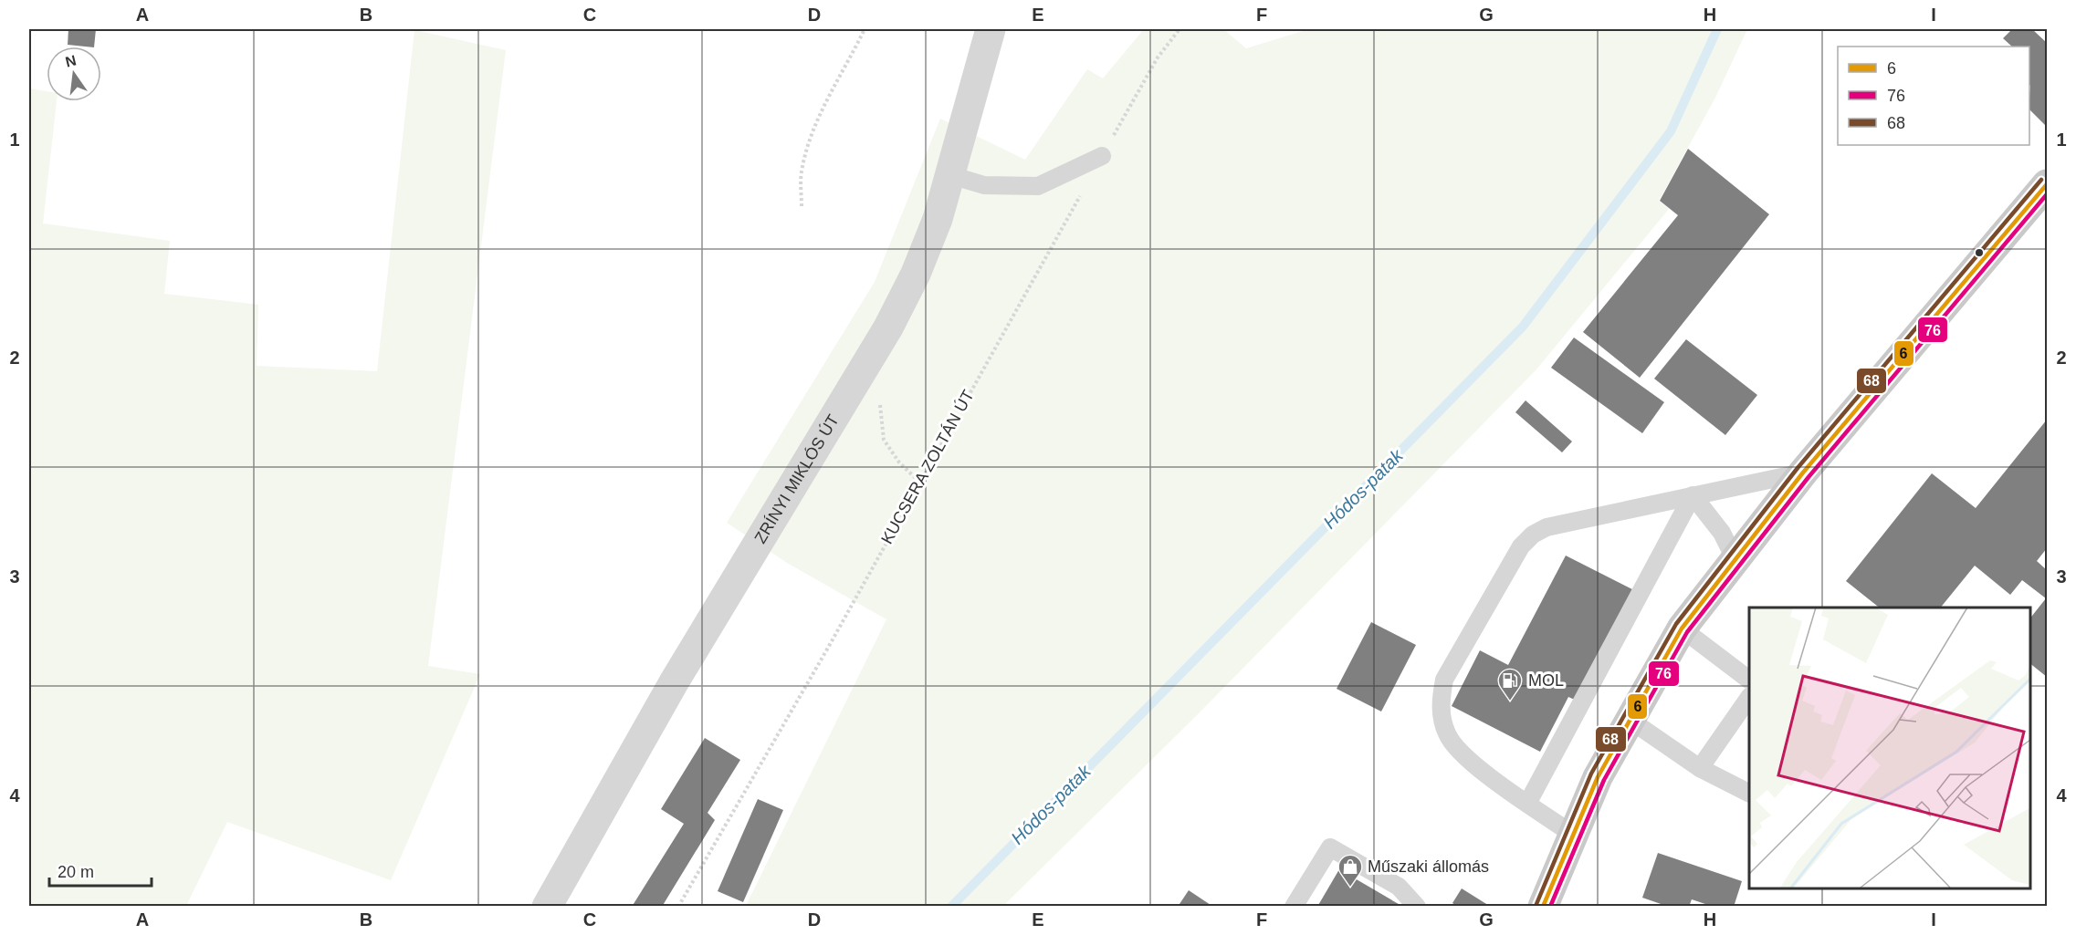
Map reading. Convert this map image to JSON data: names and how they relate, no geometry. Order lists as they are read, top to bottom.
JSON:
{
  "streets": {
    "street": ["ZRÍNYI MIKLÓS ÚT"],
    "path": ["KUCSERA ZOLTÁN ÚT"]
  },
  "water": ["Hódos-patak"],
  "places": {
    "fuel station": ["MOL"],
    "shop": ["Műszaki állomás"]
  },
  "lines": ["transit line 68", "transit line 6", "transit line 76"],
  "legend": ["6", "76", "68"],
  "scale_bar": "20 m",
  "north": "top",
  "grid": {
    "columns": [
      "A",
      "B",
      "C",
      "D",
      "E",
      "F",
      "G",
      "H",
      "I"
    ],
    "rows": [
      "1",
      "2",
      "3",
      "4"
    ]
  }
}
